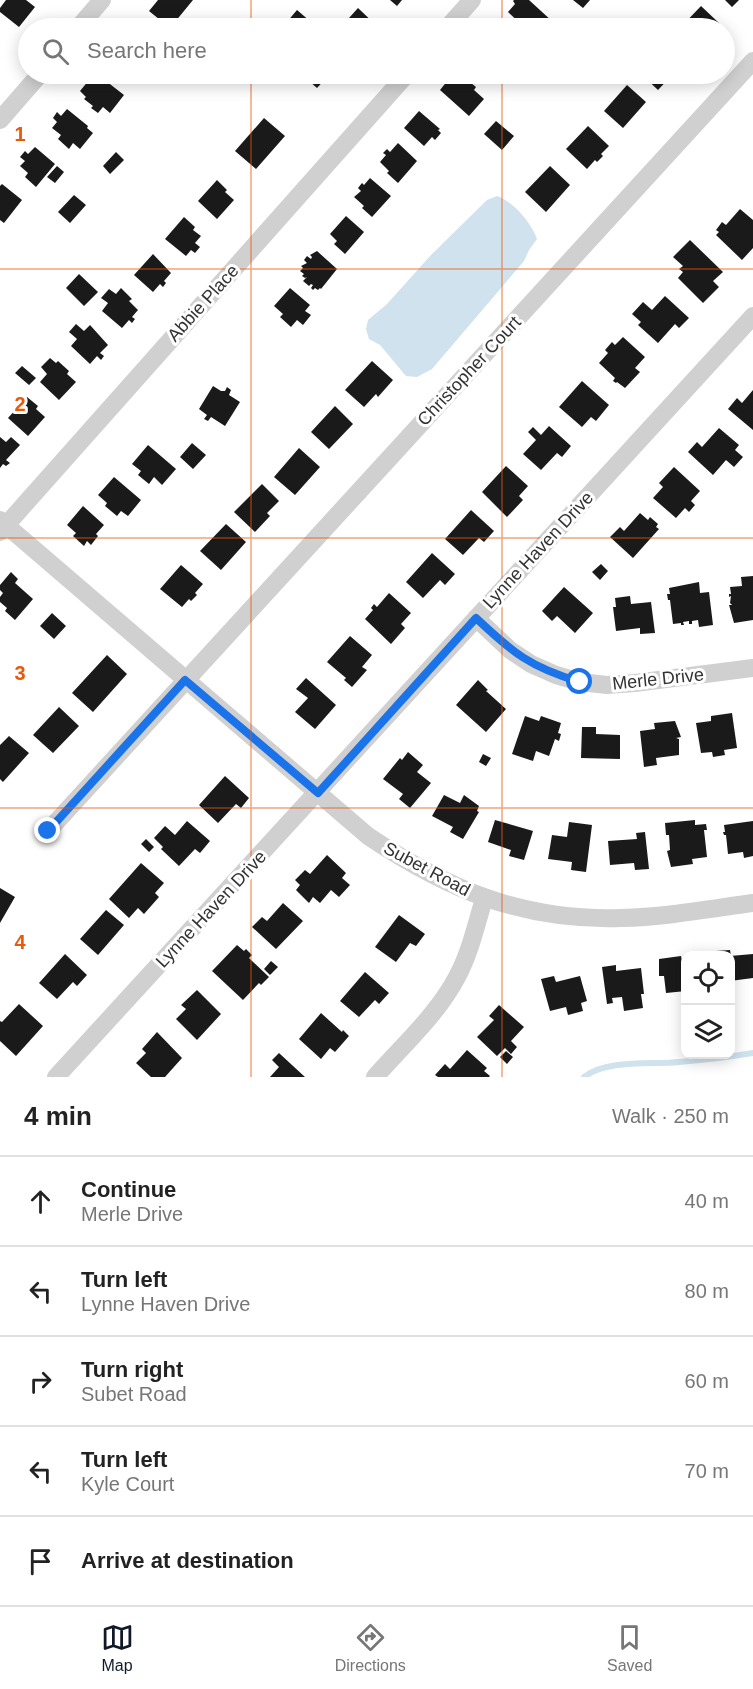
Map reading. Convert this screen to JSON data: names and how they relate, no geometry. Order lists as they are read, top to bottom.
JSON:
{
  "streets": {
    "street": [
      "Abbie Place",
      "Christopher Court",
      "Lynne Haven Drive",
      "Merle Drive",
      "Subet Road"
    ]
  },
  "crossings": [
    ["Abbie Place", "Subet Road"],
    ["Christopher Court", "Subet Road"],
    ["Lynne Haven Drive", "Merle Drive"],
    ["Lynne Haven Drive", "Subet Road"]
  ],
  "page": {
    "search": "Search here",
    "heading": ["4 min", "Walk · 250 m"],
    "list": [
      ["Continue", "Merle Drive", "40 m"],
      ["Turn left", "Lynne Haven Drive", "80 m"],
      ["Turn right", "Subet Road", "60 m"],
      ["Turn left", "Kyle Court", "70 m"],
      "Arrive at destination"
    ],
    "nav": ["Map", "Directions", "Saved"]
  },
  "grid": {
    "rows": [
      "1",
      "2",
      "3",
      "4"
    ]
  }
}
